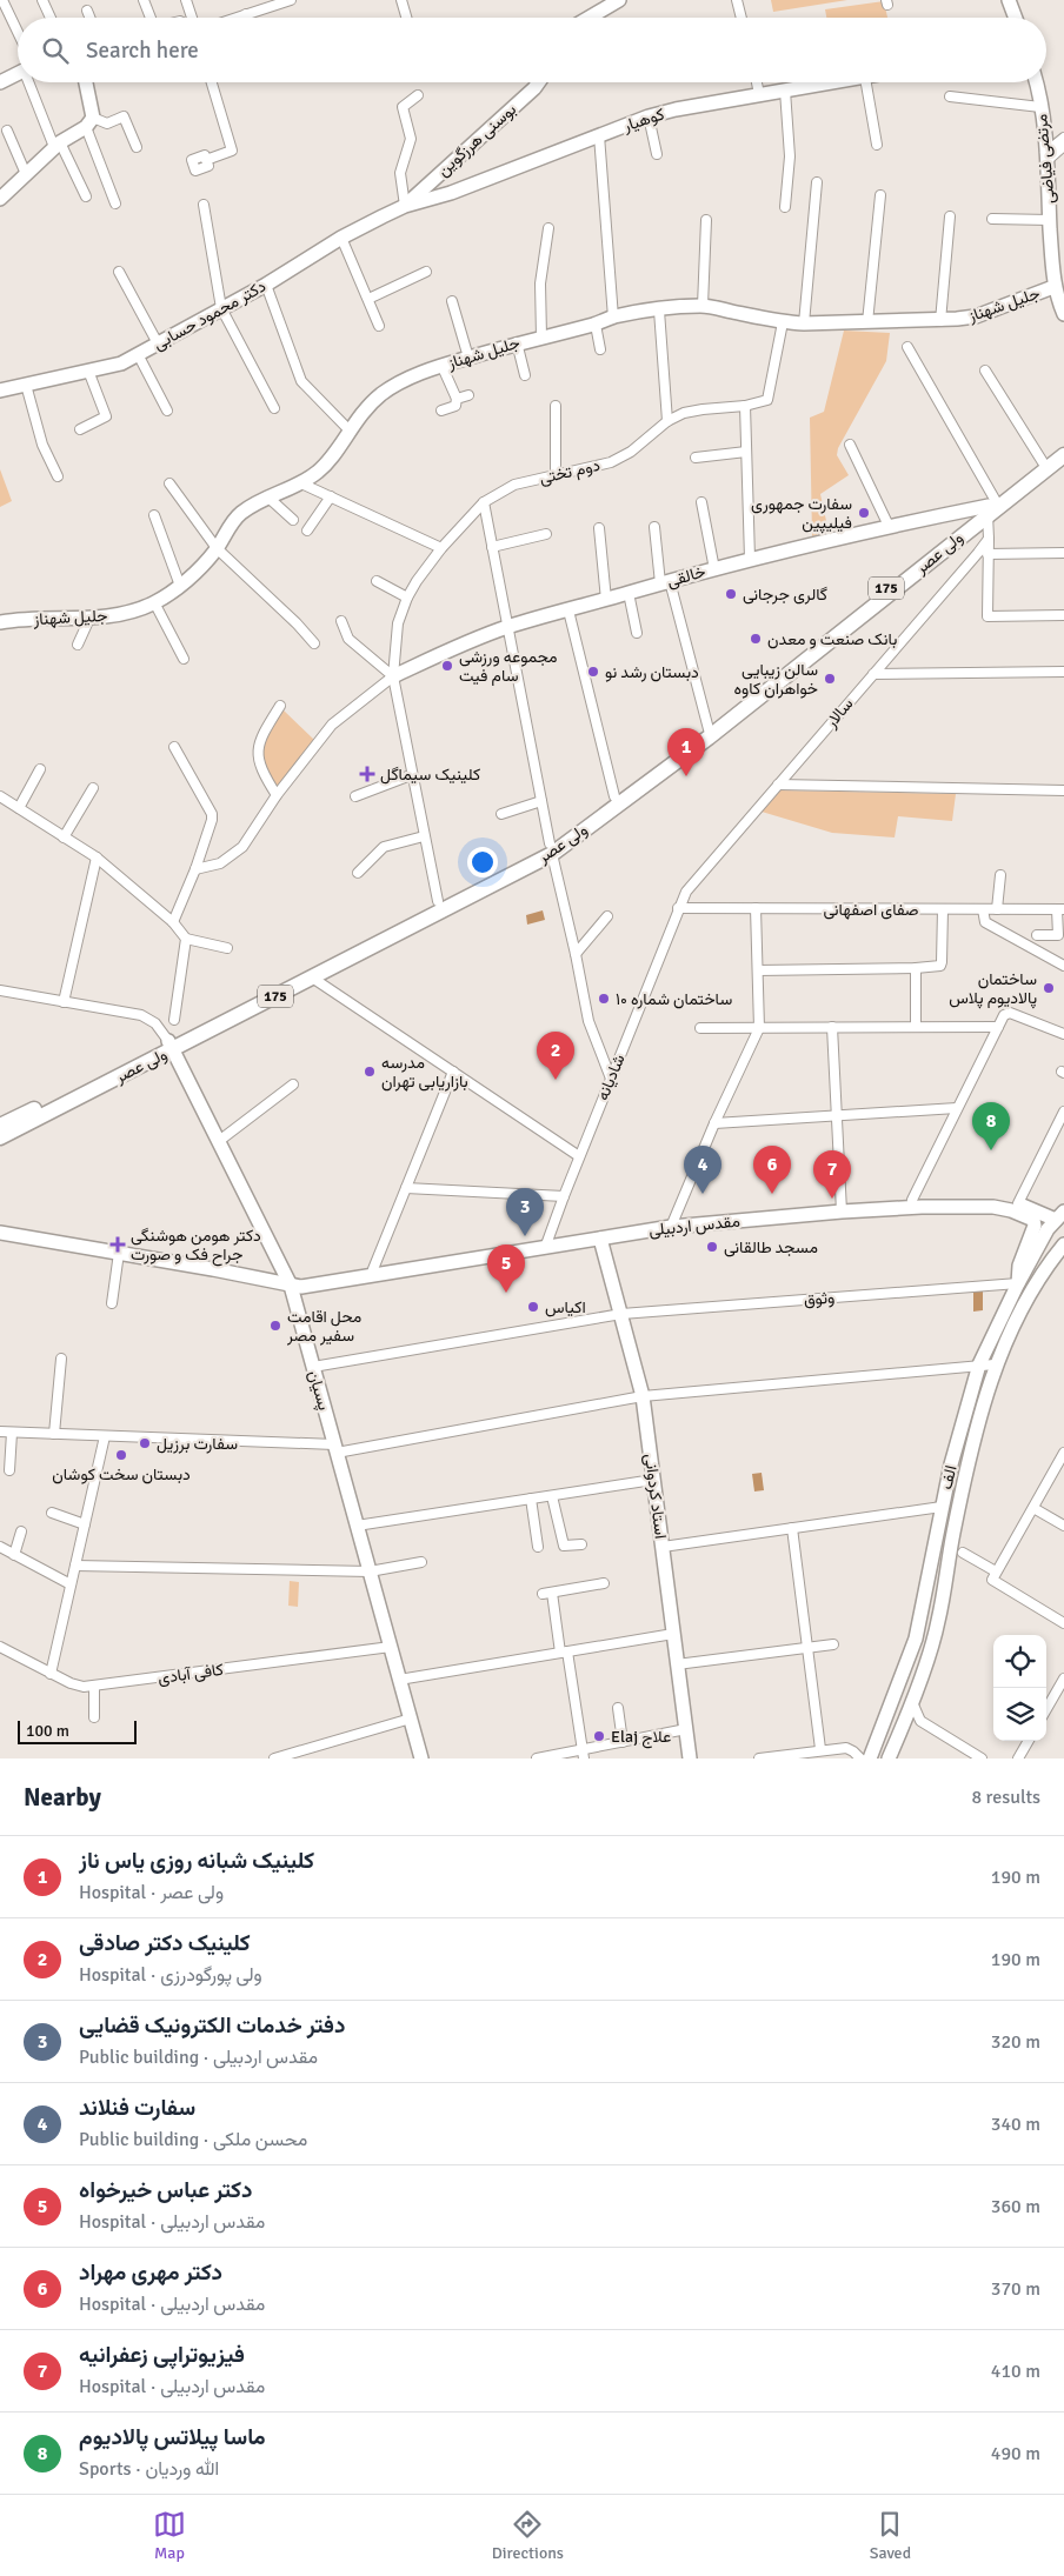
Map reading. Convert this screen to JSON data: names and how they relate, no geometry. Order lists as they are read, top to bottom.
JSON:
{
  "streets": {
    "main road": ["ولی عصر", "175"],
    "street": [
      "کوهیار",
      "بوسنی هرزگوین",
      "مرتضی فیاضی",
      "جلیل شهناز",
      "دکتر محمود حسابی",
      "دوم تختی",
      "خالقی",
      "سالار",
      "صفای اصفهانی",
      "شادیانه",
      "مقدس اردبیلی",
      "وثوق",
      "پسیان",
      "الف",
      "استاد کردوانی",
      "کافی آبادی"
    ]
  },
  "crossings": [
    ["کوهیار", "بوسنی هرزگوین"],
    ["کوهیار", "دکتر محمود حسابی"],
    ["بوسنی هرزگوین", "دکتر محمود حسابی"],
    ["مرتضی فیاضی", "جلیل شهناز"],
    ["جلیل شهناز", "دوم تختی"],
    ["دوم تختی", "ولی عصر"],
    ["دوم تختی", "خالقی"],
    ["ولی عصر", "خالقی"],
    ["ولی عصر", "پسیان"],
    ["سالار", "صفای اصفهانی"],
    ["سالار", "شادیانه"],
    ["صفای اصفهانی", "شادیانه"],
    ["شادیانه", "مقدس اردبیلی"],
    ["مقدس اردبیلی", "وثوق"],
    ["مقدس اردبیلی", "پسیان"],
    ["مقدس اردبیلی", "الف"],
    ["مقدس اردبیلی", "استاد کردوانی"],
    ["وثوق", "پسیان"],
    ["وثوق", "الف"],
    ["وثوق", "استاد کردوانی"],
    ["پسیان", "کافی آبادی"]
  ],
  "places": {
    "other": [
      "سفارت جمهوری فیلیپین",
      "گالری جرجانی",
      "بانک صنعت و معدن",
      "مجموعه ورزشی سام فیت",
      "دبستان رشد نو",
      "سالن زیبایی خواهران کاوه",
      "ساختمان پالادیوم پلاس",
      "ساختمان شماره ۱۰",
      "مدرسه بازاریابی تهران",
      "مسجد طالقانی",
      "اکیاس",
      "محل اقامت سفیر مصر",
      "سفارت برزیل",
      "دبستان سخت کوشان",
      "Elaj علاج"
    ],
    "health": ["کلینیک سیماگل", "دکتر هومن هوشنگی جراح فک و صورت"]
  },
  "scale_bar": "100 m",
  "page": {
    "search": "Search here",
    "pins": [
      "1",
      "2",
      "8",
      "4",
      "6",
      "7",
      "3",
      "5"
    ],
    "scale": "100 m",
    "heading": ["Nearby", "8 results"],
    "list": [
      {
        "mark": "1",
        "name": "کلینیک شبانه روزی یاس ناز",
        "note": "Hospital · ولی عصر",
        "value": "190 m"
      },
      {
        "mark": "2",
        "name": "کلینیک دکتر صادقی",
        "note": "Hospital · ولی پورگودرزی",
        "value": "190 m"
      },
      {
        "mark": "3",
        "name": "دفتر خدمات الکترونیک قضایی",
        "note": "Public building · مقدس اردبیلی",
        "value": "320 m"
      },
      {
        "mark": "4",
        "name": "سفارت فنلاند",
        "note": "Public building · محسن ملکی",
        "value": "340 m"
      },
      {
        "mark": "5",
        "name": "دکتر عباس خیرخواه",
        "note": "Hospital · مقدس اردبیلی",
        "value": "360 m"
      },
      {
        "mark": "6",
        "name": "دکتر مهری مهراد",
        "note": "Hospital · مقدس اردبیلی",
        "value": "370 m"
      },
      {
        "mark": "7",
        "name": "فیزیوتراپی زعفرانیه",
        "note": "Hospital · مقدس اردبیلی",
        "value": "410 m"
      },
      {
        "mark": "8",
        "name": "ماسا پیلاتس پالادیوم",
        "note": "Sports · الله وردیان",
        "value": "490 m"
      }
    ],
    "nav": ["Map", "Directions", "Saved"]
  }
}
